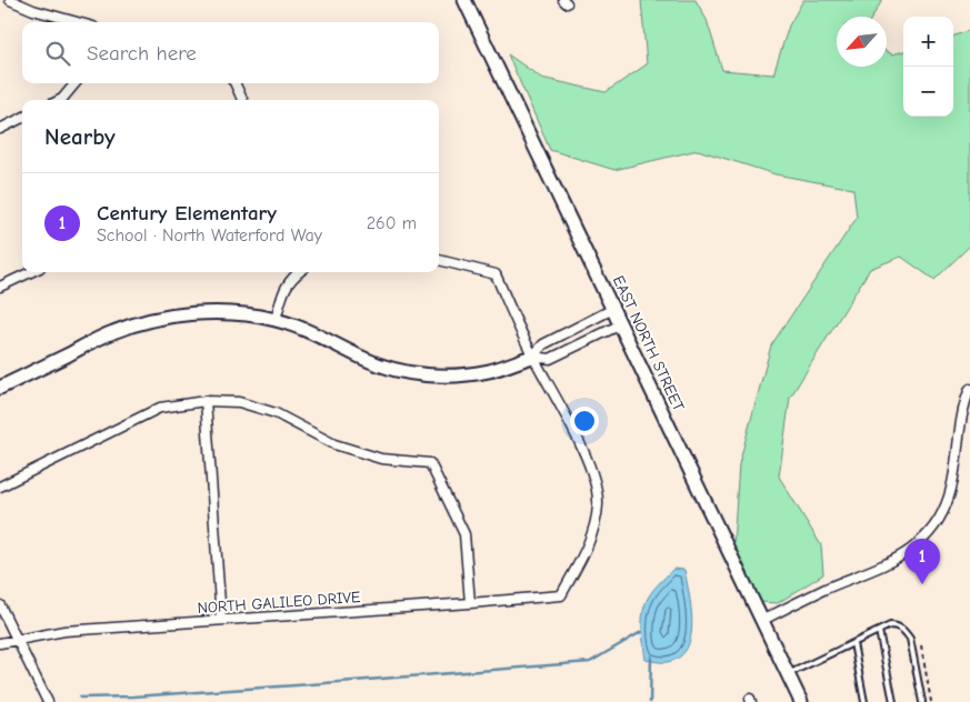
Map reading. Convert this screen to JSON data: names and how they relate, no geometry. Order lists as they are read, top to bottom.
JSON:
{
  "streets": {
    "street": ["EAST NORTH STREET", "NORTH GALILEO DRIVE"]
  },
  "north": "bottom left",
  "page": {
    "map_buttons": ["+", "−"],
    "search": "Search here",
    "heading": "Nearby",
    "list": [
      {
        "mark": "1",
        "name": "Century Elementary",
        "note": "School · North Waterford Way",
        "value": "260 m"
      }
    ],
    "pins": "1"
  }
}
